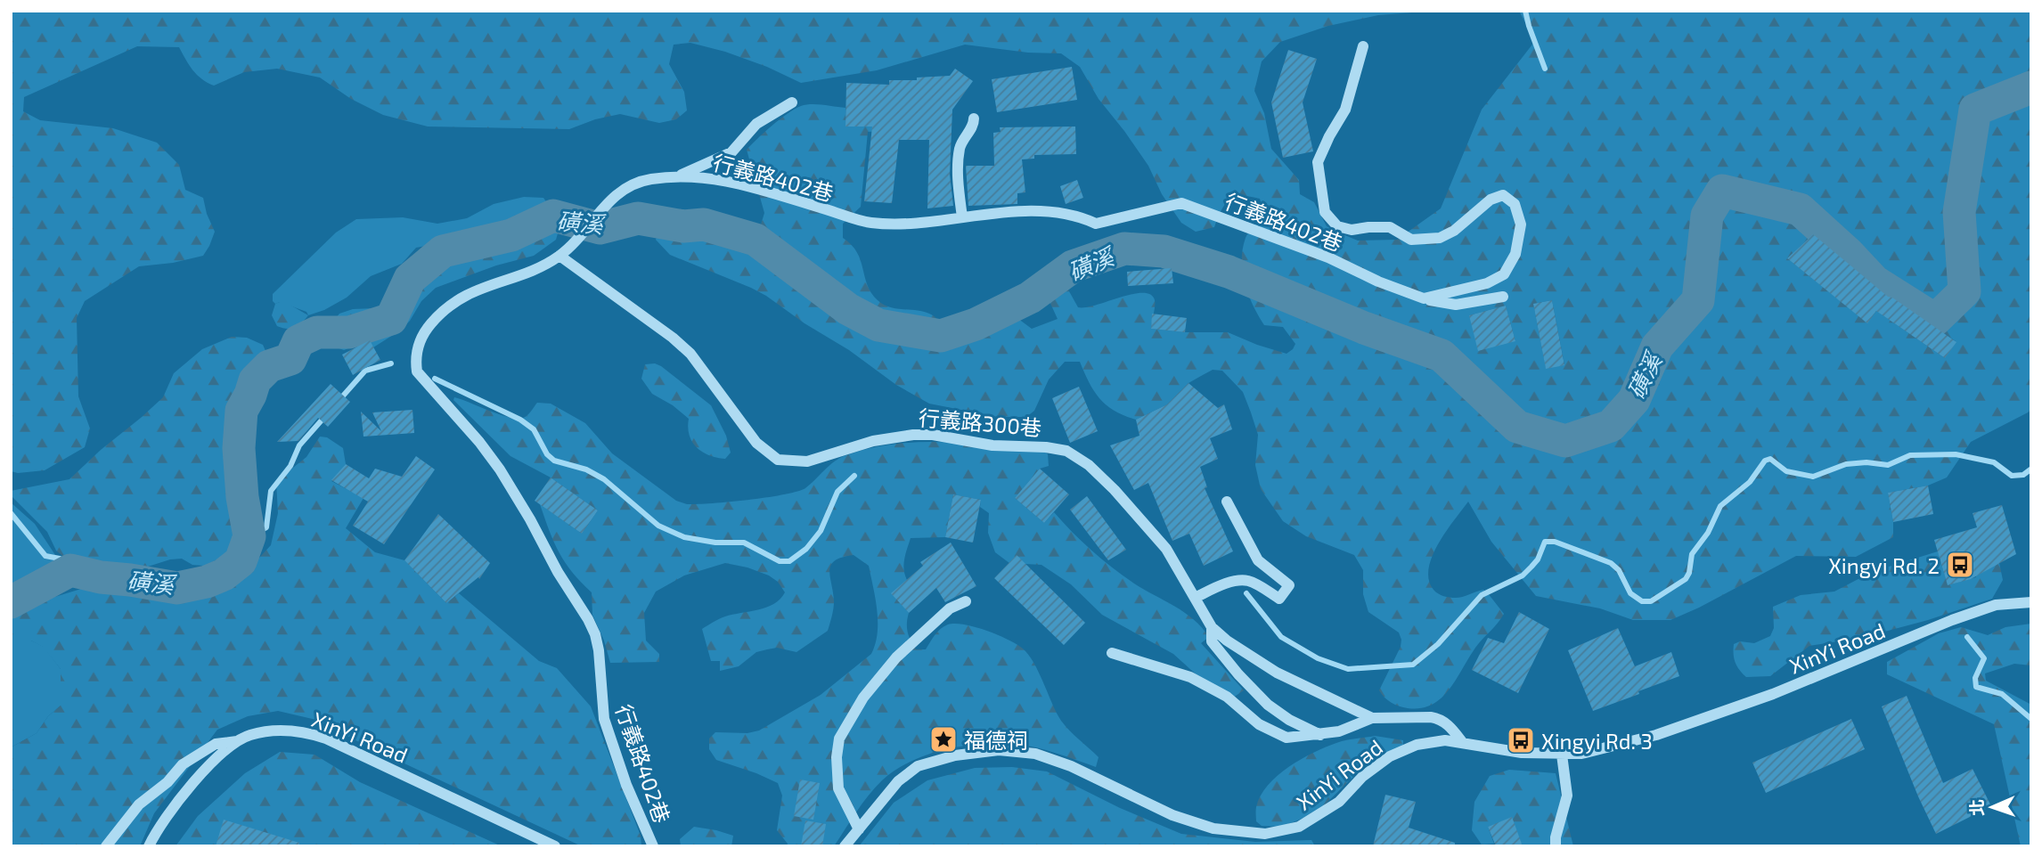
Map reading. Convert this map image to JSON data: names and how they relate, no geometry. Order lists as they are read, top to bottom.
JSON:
{
  "streets": {
    "street": ["行義路402巷", "行義路300巷", "XinYi Road"]
  },
  "crossings": [
    ["行義路402巷", "行義路300巷"],
    ["行義路300巷", "XinYi Road"]
  ],
  "water": ["磺溪"],
  "places": {
    "bus stop": ["Xingyi Rd. 2", "Xingyi Rd. 3"],
    "place": ["福德祠"]
  },
  "north": "left"
}
